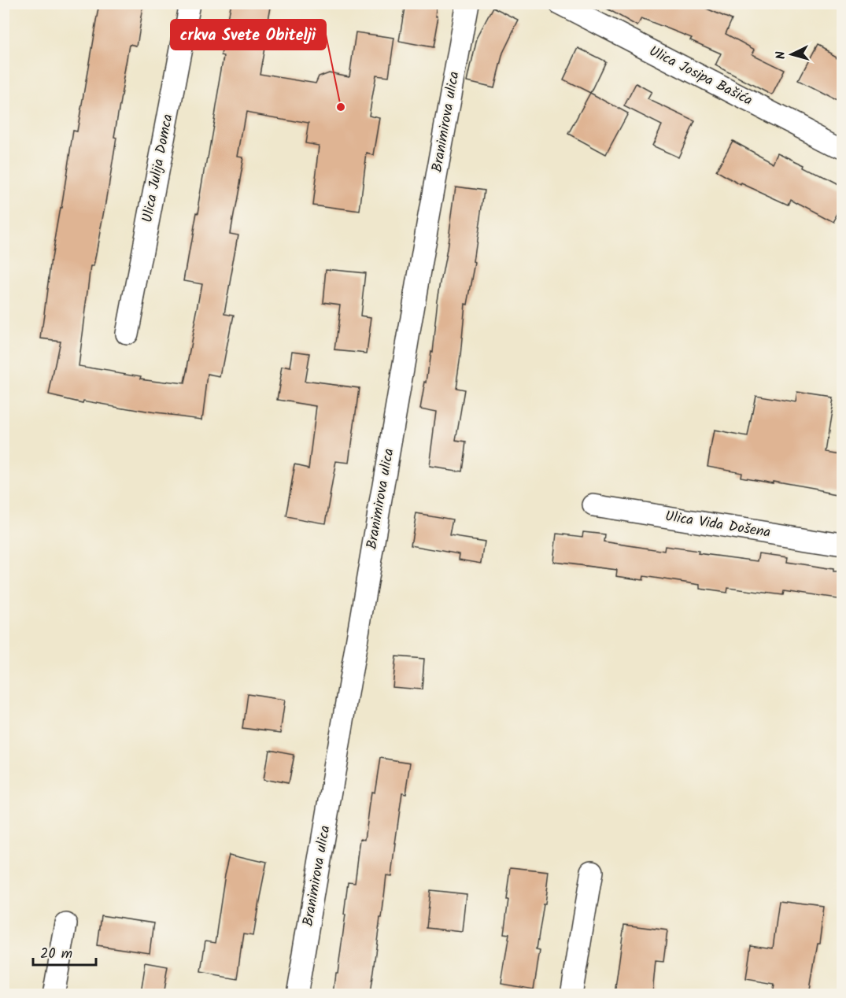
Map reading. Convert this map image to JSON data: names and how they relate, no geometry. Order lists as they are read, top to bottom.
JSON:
{
  "streets": {
    "street": [
      "Ulica Josipa Bašića",
      "Branimirova ulica",
      "Ulica Julija Domca",
      "Ulica Vida Došena"
    ]
  },
  "places": ["crkva Svete Obitelji"],
  "scale_bar": "20 m",
  "north": "left"
}
